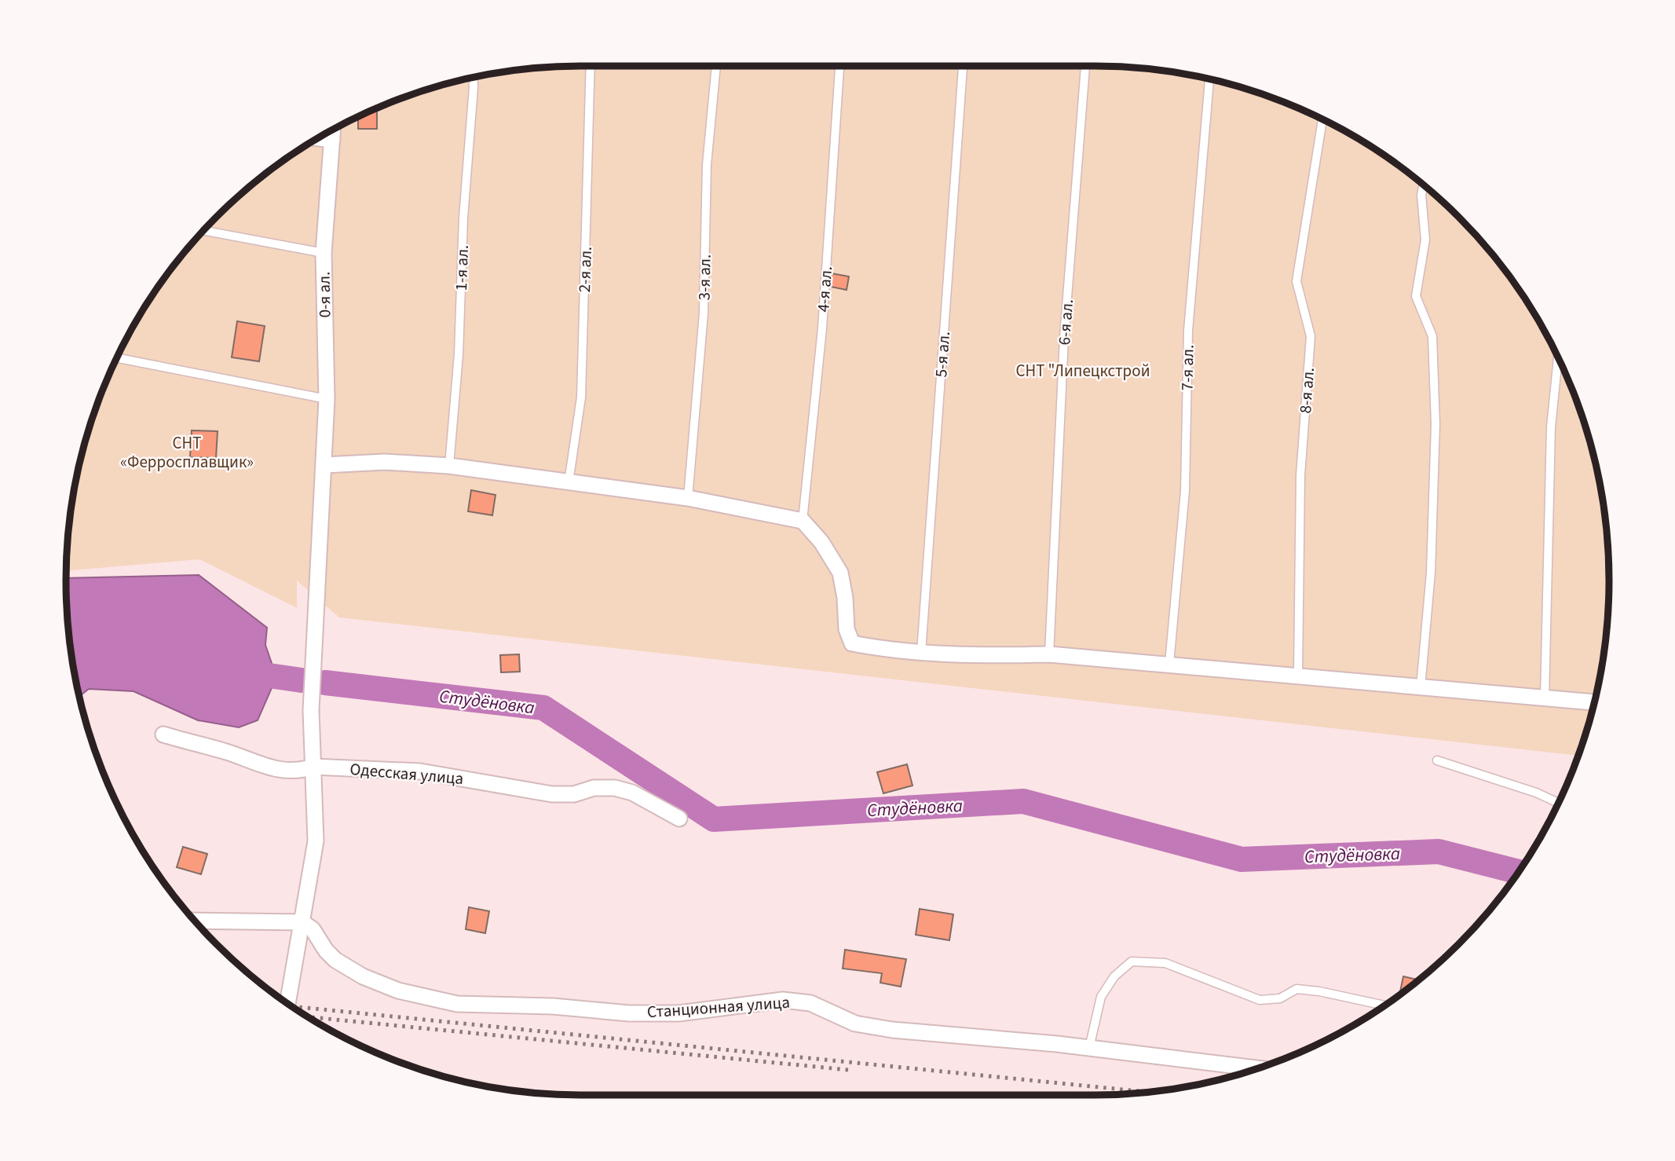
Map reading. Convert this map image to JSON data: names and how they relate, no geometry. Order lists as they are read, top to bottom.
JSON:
{
  "streets": {
    "street": ["0-я ал.", "Одесская улица", "Станционная улица"],
    "lane": [
      "1-я ал.",
      "2-я ал.",
      "3-я ал.",
      "4-я ал.",
      "6-я ал.",
      "5-я ал.",
      "7-я ал.",
      "8-я ал."
    ]
  },
  "crossings": [
    ["0-я ал.", "Одесская улица"],
    ["0-я ал.", "Станционная улица"]
  ],
  "water": ["Студёновка"],
  "parks": ["СНТ \"Липецкстрой", "СНТ «Ферросплавщик»"]
}
